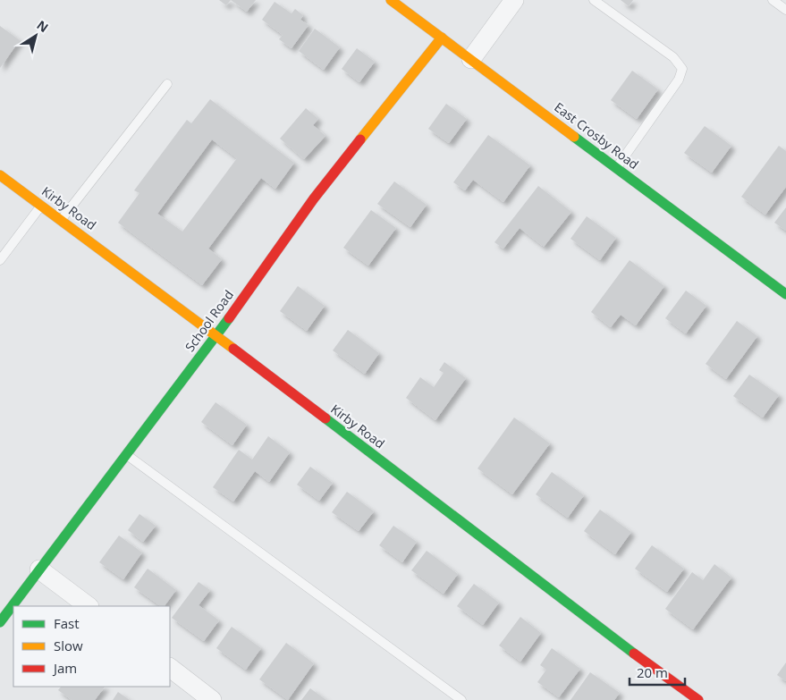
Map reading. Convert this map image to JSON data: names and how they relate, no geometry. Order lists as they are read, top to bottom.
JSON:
{
  "streets": {
    "street": ["East Crosby Road", "Kirby Road", "School Road"]
  },
  "crossings": [
    ["East Crosby Road", "School Road"],
    ["Kirby Road", "School Road"]
  ],
  "legend": ["Fast", "Slow", "Jam"],
  "scale_bar": "20 m",
  "north": "top right"
}
